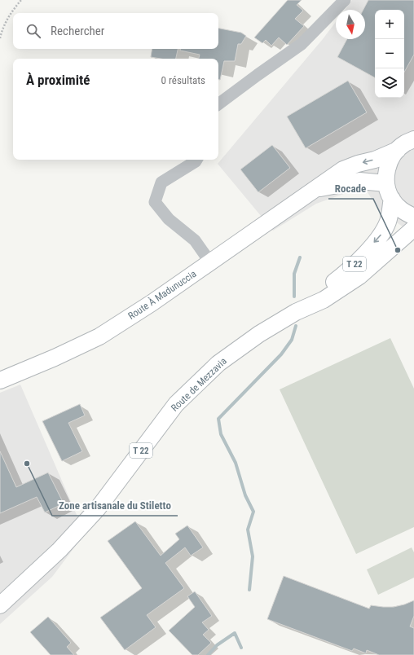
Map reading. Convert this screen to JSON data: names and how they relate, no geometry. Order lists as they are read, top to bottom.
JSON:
{
  "streets": {
    "main road": ["T 22", "Route À Madunuccia", "Route de Mezzavia"]
  },
  "places": ["Rocade", "Zone artisanale du Stiletto"],
  "north": "bottom",
  "page": {
    "map_buttons": ["+", "−"],
    "search": "Rechercher",
    "heading": ["À proximité", "0 résultats"]
  }
}
